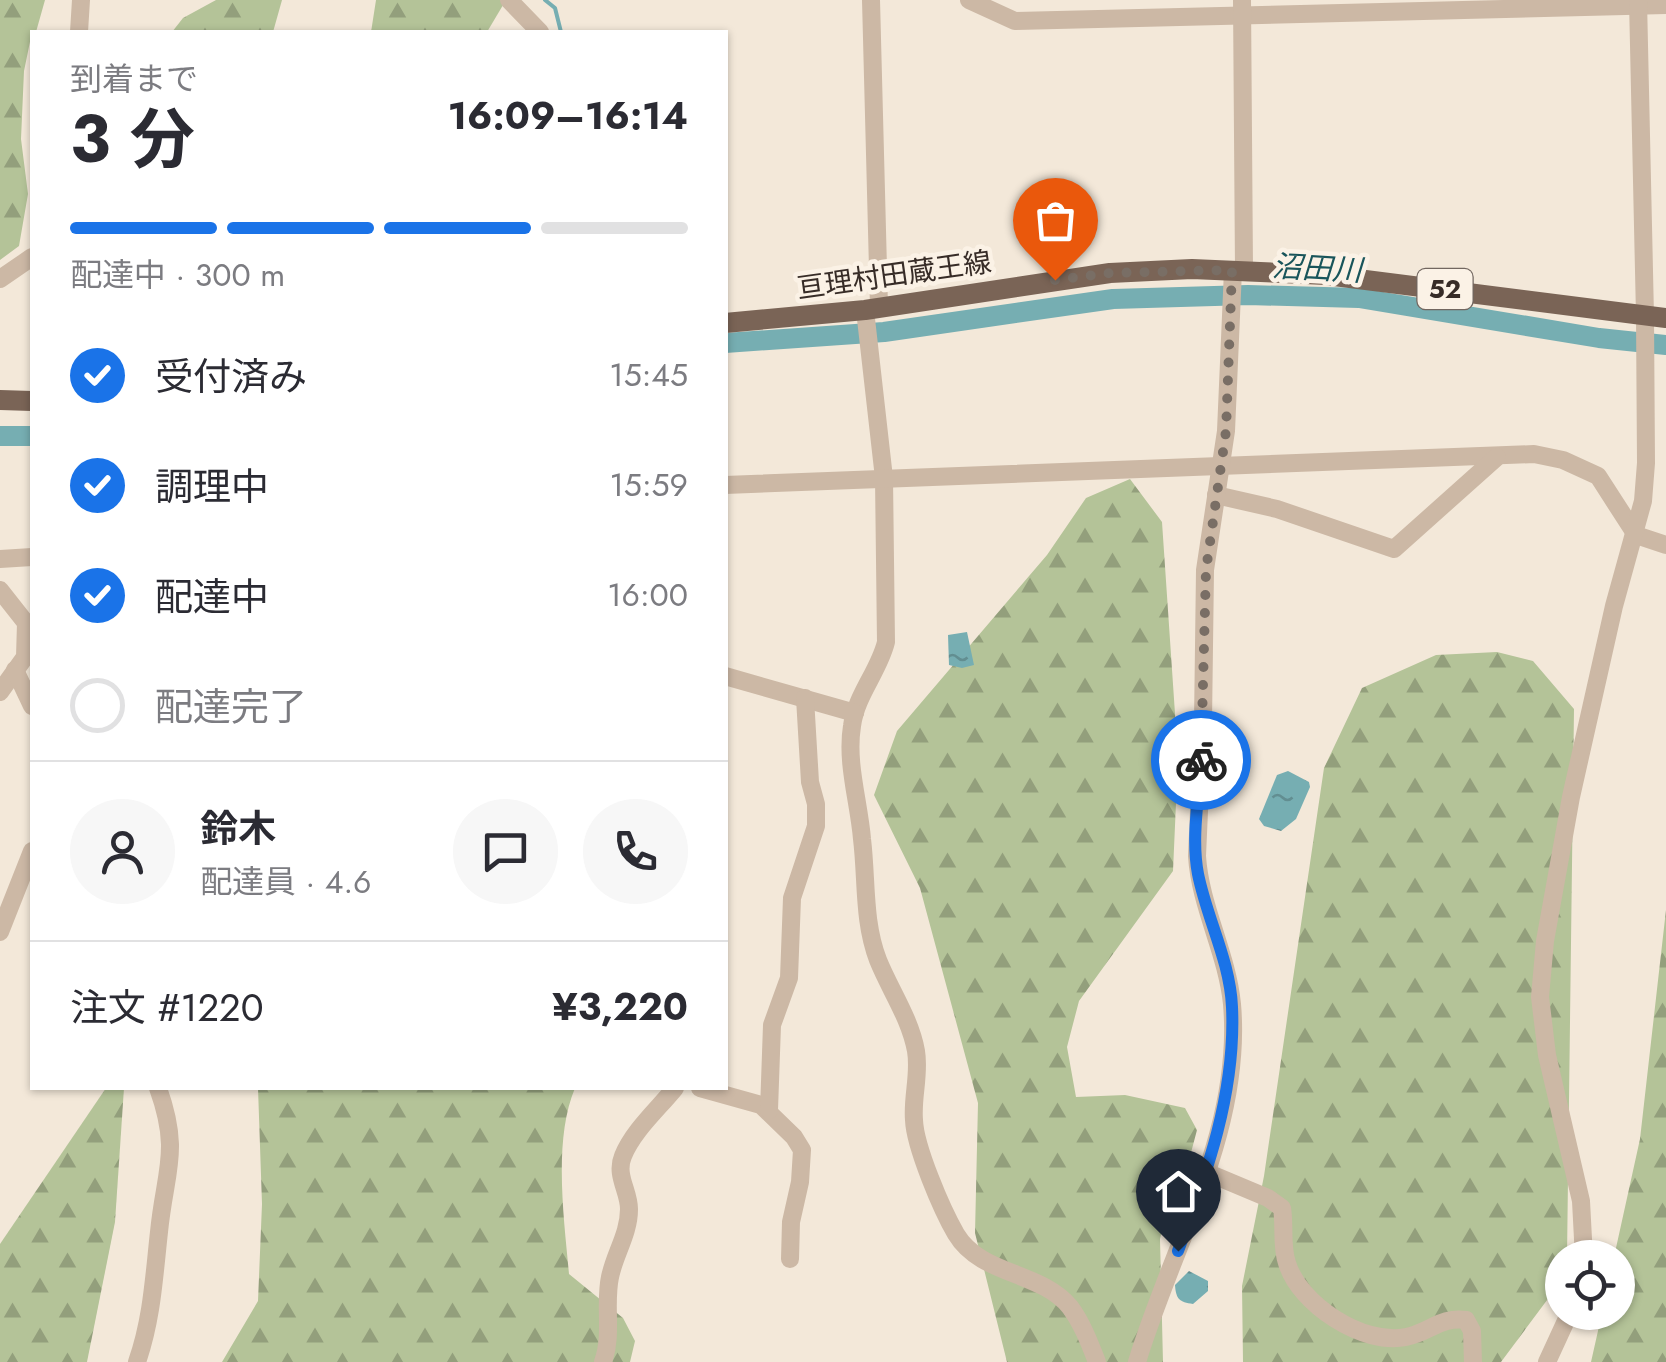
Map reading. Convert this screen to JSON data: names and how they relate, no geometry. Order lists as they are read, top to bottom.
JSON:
{
  "streets": {
    "main road": ["亘理村田蔵王線", "52"]
  },
  "water": ["沼田川"],
  "page": {
    "heading": ["3 分", "到着まで", "16:09–16:14"],
    "panel": [
      "鈴木",
      "配達員 · 4.6",
      "注文 #1220",
      "¥3,220"
    ],
    "bar": "配達中 · 300 m",
    "list": [
      ["受付済み", "15:45"],
      ["調理中", "15:59"],
      ["配達中", "16:00"],
      "配達完了"
    ]
  }
}
